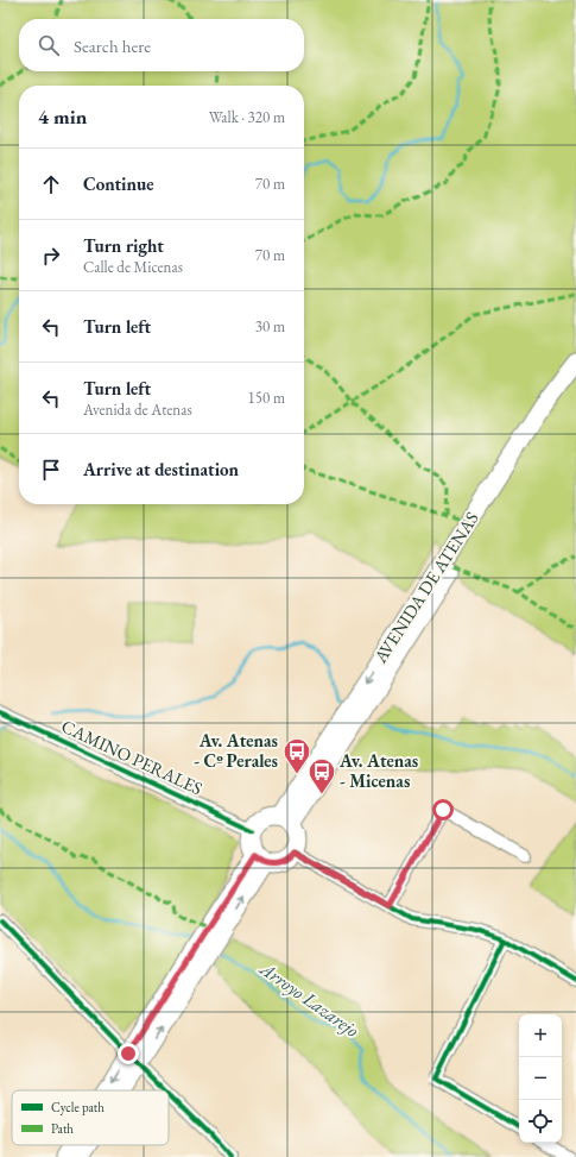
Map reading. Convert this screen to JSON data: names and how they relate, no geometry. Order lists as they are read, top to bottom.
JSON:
{
  "streets": {
    "main road": ["AVENIDA DE ATENAS"],
    "street": ["CAMINO PERALES"]
  },
  "crossings": [
    ["AVENIDA DE ATENAS", "CAMINO PERALES"]
  ],
  "water": ["Arroyo Lazarejo"],
  "places": {
    "bus stop": ["Av. Atenas - Cº Perales", "Av. Atenas - Micenas"]
  },
  "legend": ["Cycle path", "Path"],
  "page": {
    "search": "Search here",
    "heading": ["4 min", "Walk · 320 m"],
    "list": [
      ["Continue", "70 m"],
      ["Turn right", "Calle de Micenas", "70 m"],
      ["Turn left", "30 m"],
      ["Turn left", "Avenida de Atenas", "150 m"],
      "Arrive at destination"
    ],
    "map_buttons": ["+", "−"]
  }
}
